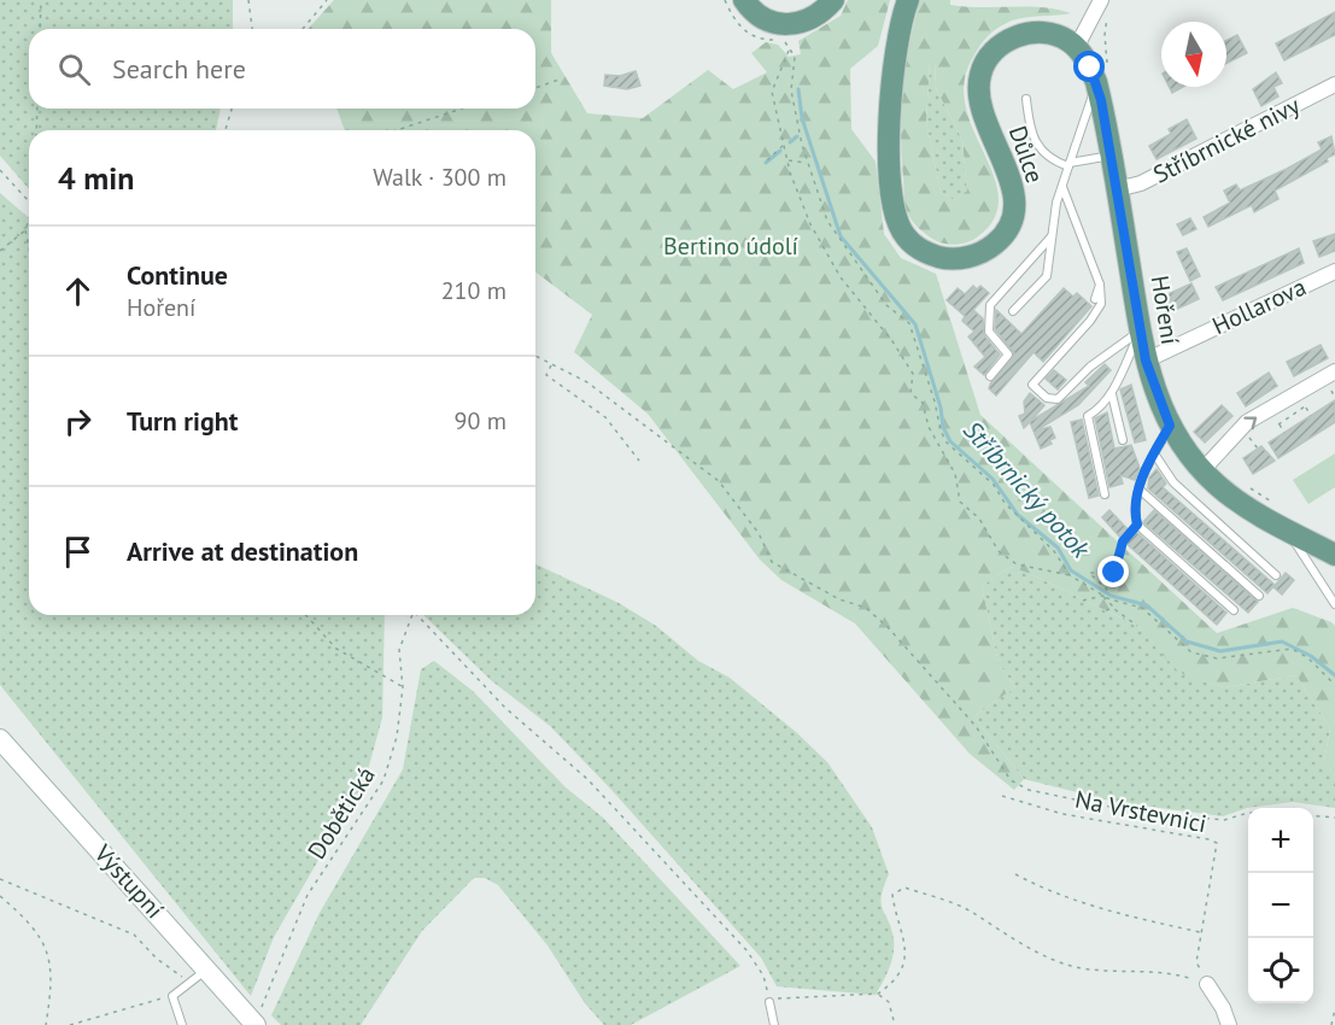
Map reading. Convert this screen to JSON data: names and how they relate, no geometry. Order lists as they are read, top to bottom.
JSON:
{
  "streets": {
    "main road": ["Důlce", "Hoření"],
    "street": ["Stříbrnické nivy", "Hollarova", "Výstupní"],
    "path": ["Na Vrstevnici", "Dobětická"]
  },
  "crossings": [
    ["Stříbrnické nivy", "Hoření"],
    ["Důlce", "Hoření"],
    ["Hollarova", "Hoření"],
    ["Dobětická", "Výstupní"]
  ],
  "water": ["Stříbrnický potok"],
  "parks": ["Bertino údolí"],
  "north": "bottom",
  "page": {
    "search": "Search here",
    "heading": ["4 min", "Walk · 300 m"],
    "list": [
      ["Continue", "Hoření", "210 m"],
      ["Turn right", "90 m"],
      "Arrive at destination"
    ],
    "map_buttons": ["+", "−"]
  }
}
